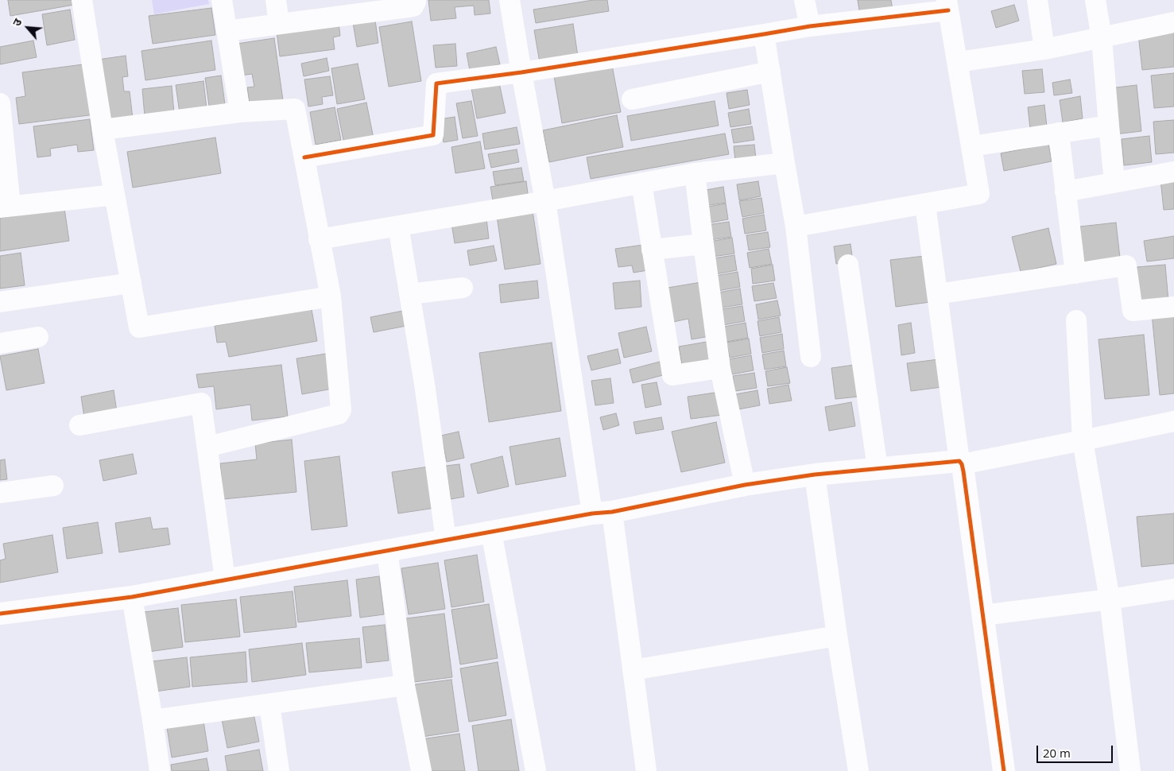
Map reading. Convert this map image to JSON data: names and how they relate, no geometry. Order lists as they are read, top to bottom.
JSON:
{
  "scale_bar": "20 m",
  "north": "top left"
}
